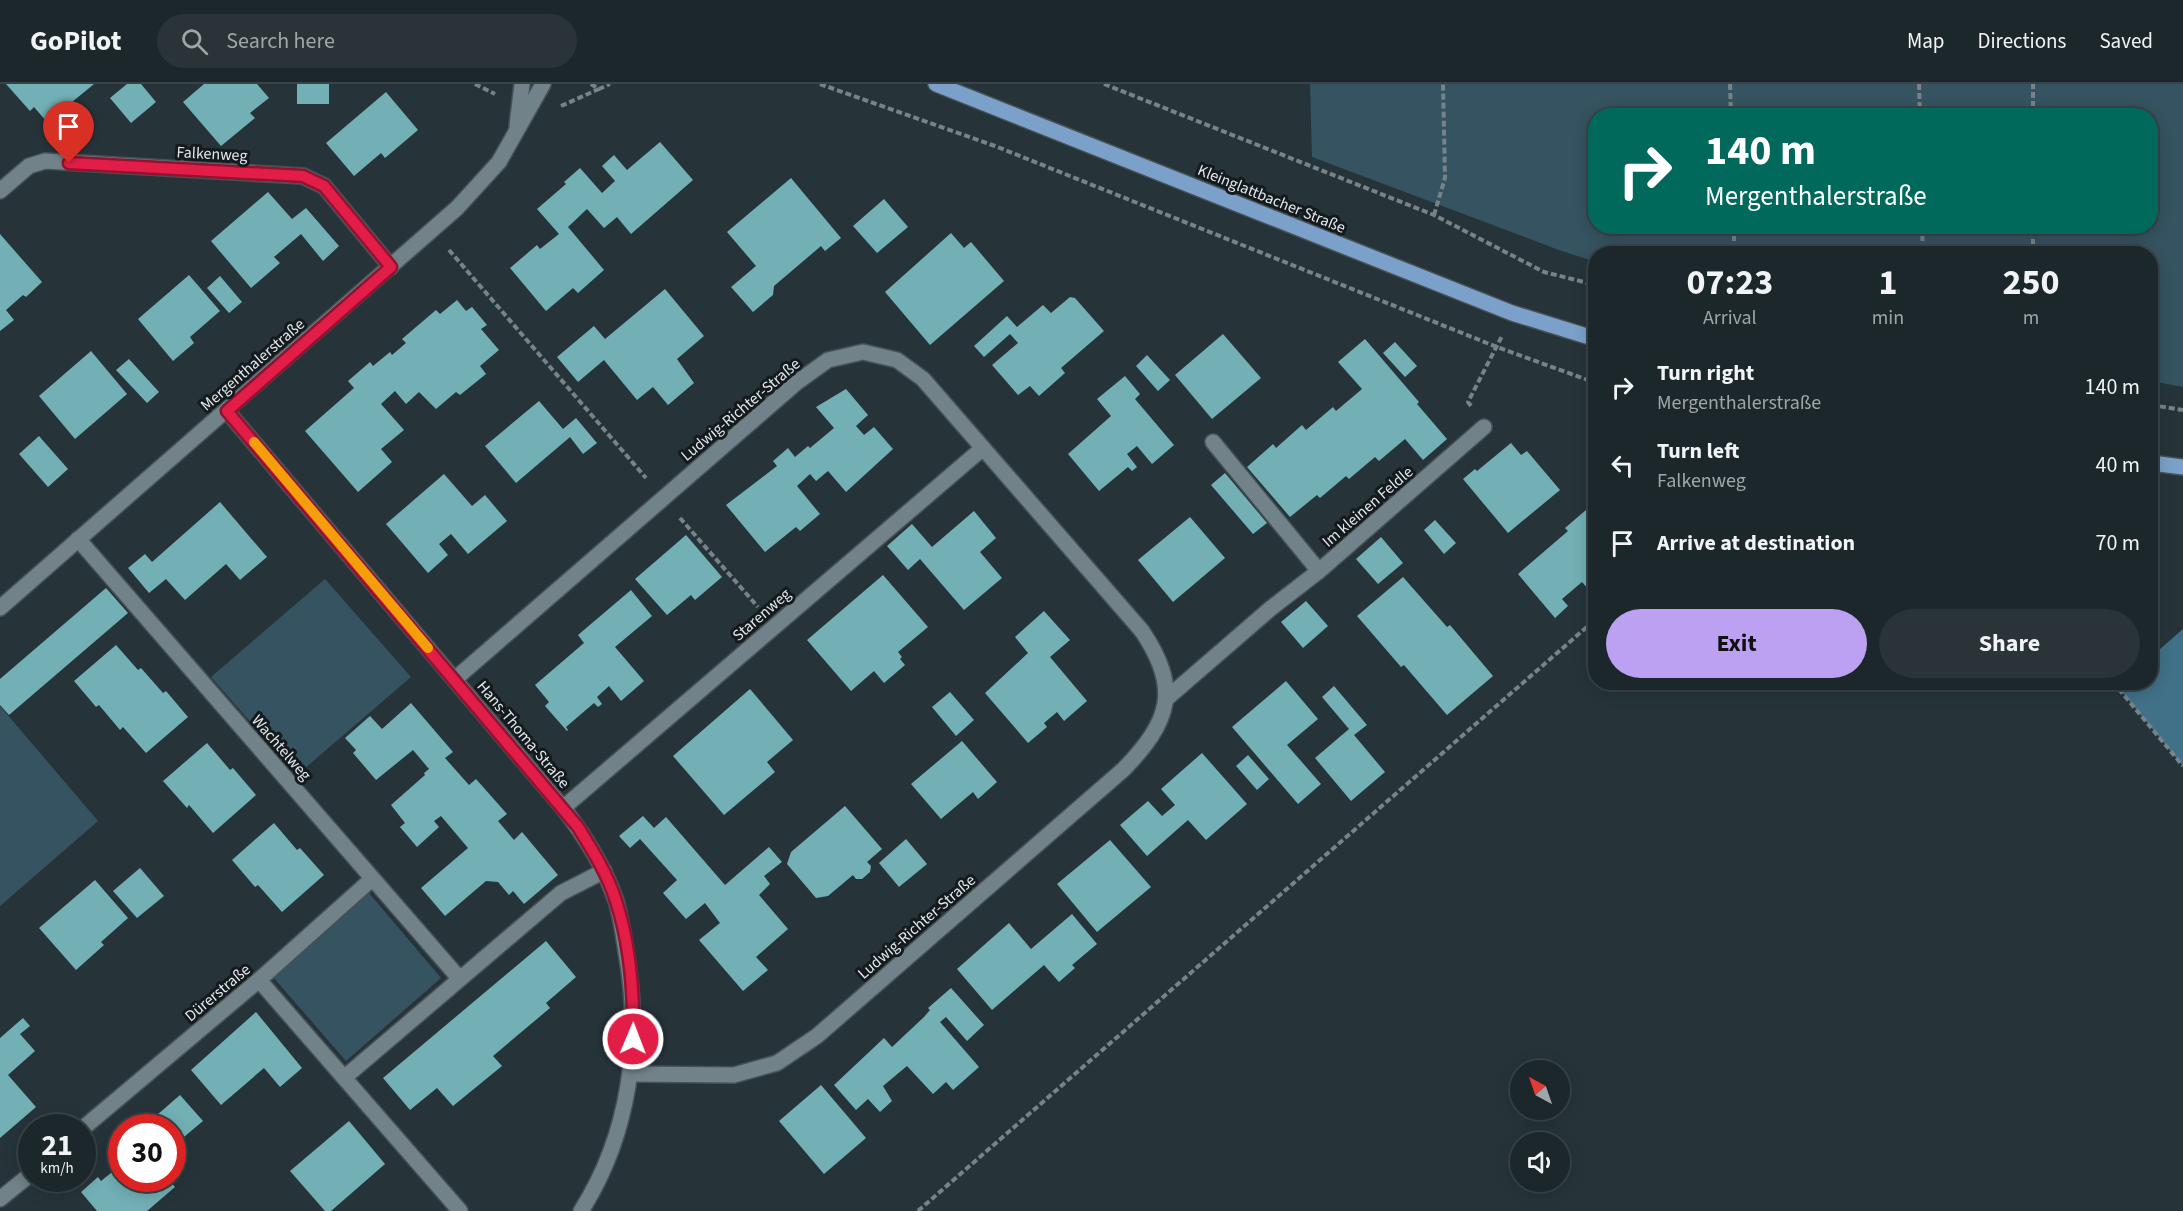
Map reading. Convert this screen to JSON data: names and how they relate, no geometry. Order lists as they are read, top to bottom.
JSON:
{
  "streets": {
    "main road": ["Kleinglattbacher Straße"],
    "street": [
      "Falkenweg",
      "Mergenthalerstraße",
      "Ludwig-Richter-Straße",
      "Im kleinen Feldle",
      "Starenweg",
      "Hans-Thoma-Straße",
      "Wachtelweg",
      "Dürerstraße"
    ]
  },
  "crossings": [
    ["Falkenweg", "Mergenthalerstraße"],
    ["Mergenthalerstraße", "Hans-Thoma-Straße"],
    ["Mergenthalerstraße", "Wachtelweg"],
    ["Ludwig-Richter-Straße", "Im kleinen Feldle"],
    ["Ludwig-Richter-Straße", "Starenweg"],
    ["Ludwig-Richter-Straße", "Hans-Thoma-Straße"],
    ["Starenweg", "Hans-Thoma-Straße"],
    ["Wachtelweg", "Dürerstraße"]
  ],
  "north": "top left",
  "page": {
    "header": "GoPilot",
    "search": "Search here",
    "nav": ["Map", "Directions", "Saved"],
    "turn": ["140 m", "Mergenthalerstraße"],
    "eta": [
      "07:23",
      "Arrival",
      "1",
      "min",
      "250",
      "m"
    ],
    "list": [
      {
        "name": "Turn right",
        "note": "Mergenthalerstraße",
        "value": "140 m"
      },
      {
        "name": "Turn left",
        "note": "Falkenweg",
        "value": "40 m"
      },
      {
        "name": "Arrive at destination",
        "value": "70 m"
      }
    ],
    "buttons": ["Exit", "Share"],
    "speed": "21 km/h",
    "limit": "30"
  }
}
